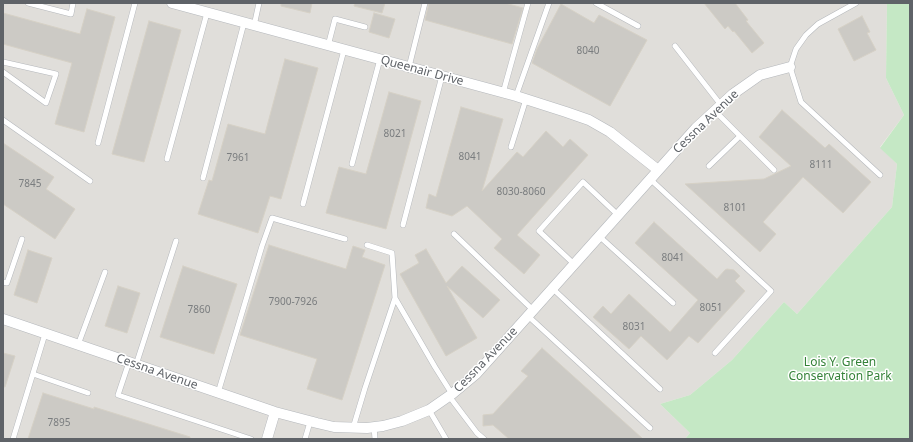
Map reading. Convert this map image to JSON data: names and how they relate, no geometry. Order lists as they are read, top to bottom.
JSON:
{
  "streets": {
    "street": ["Queenair Drive", "Cessna Avenue"]
  },
  "crossings": [
    ["Queenair Drive", "Cessna Avenue"]
  ],
  "parks": ["Lois Y. Green Conservation Park"],
  "house_numbers": [
    "8040",
    "8021",
    "8041",
    "7961",
    "8111",
    "7845",
    "8030-8060",
    "8101",
    "8041",
    "7900-7926",
    "8051",
    "7860",
    "8031",
    "7895"
  ]
}
